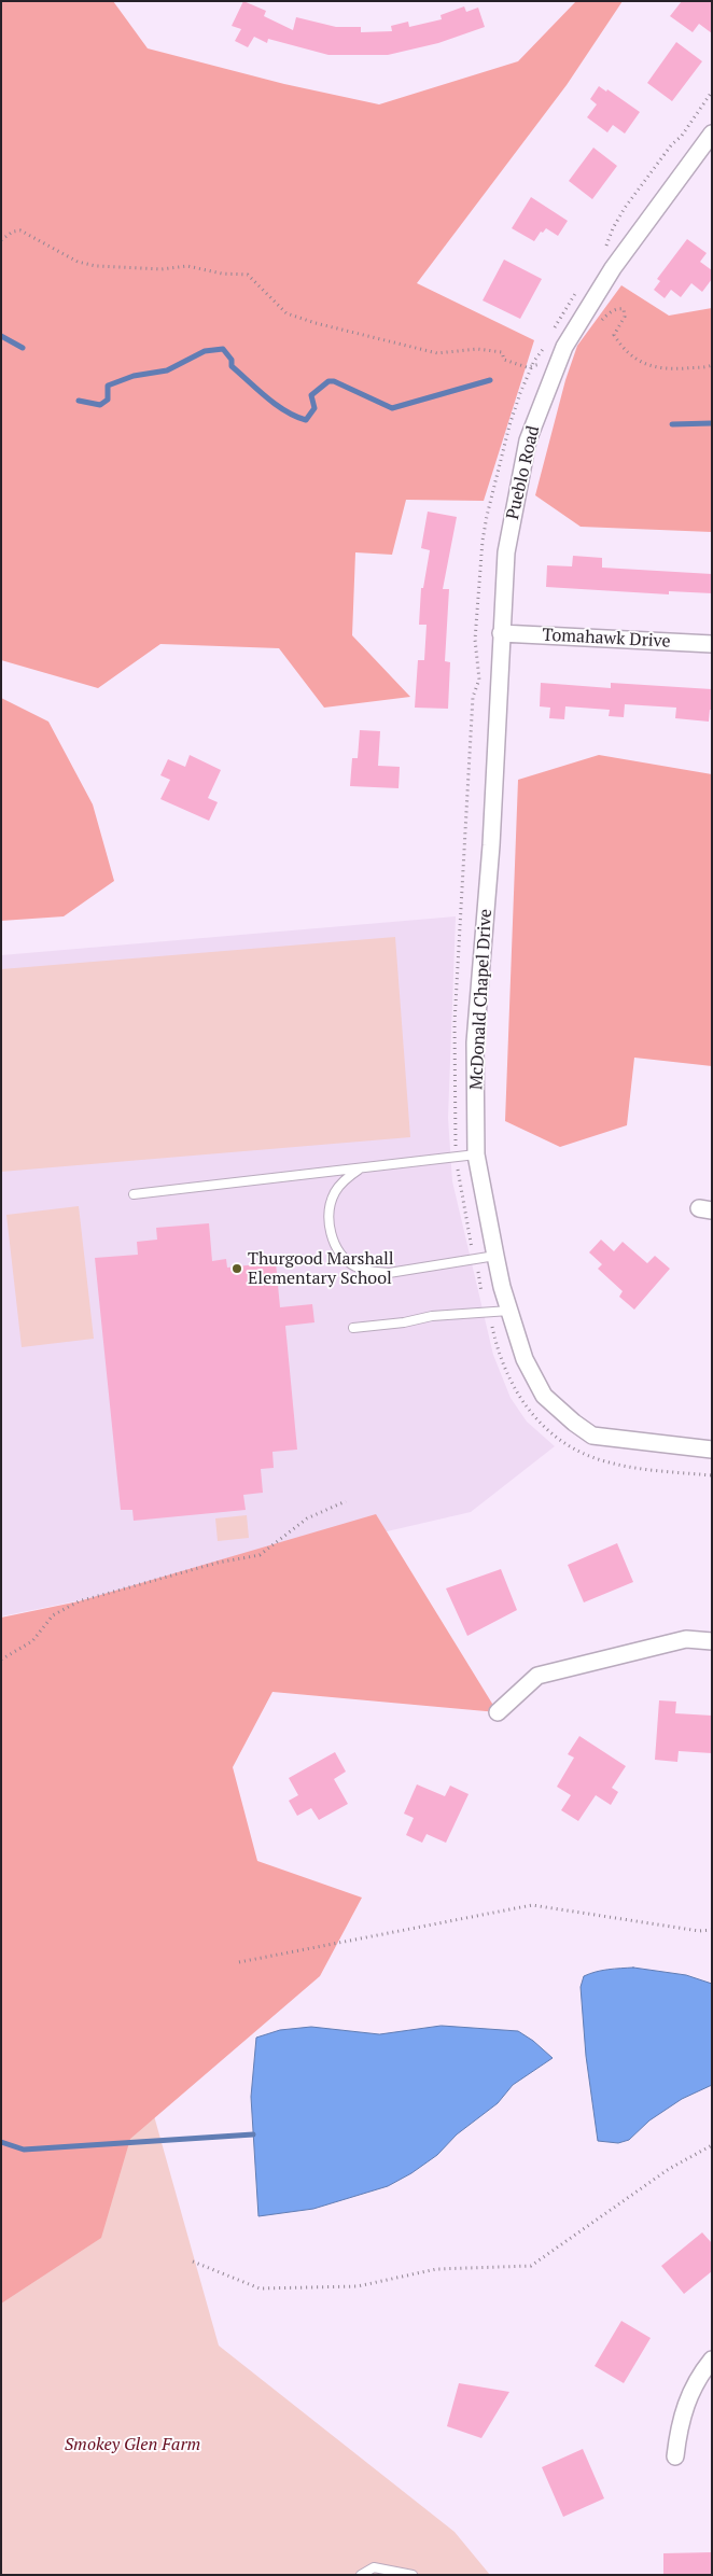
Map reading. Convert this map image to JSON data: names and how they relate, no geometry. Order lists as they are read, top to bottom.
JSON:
{
  "streets": {
    "street": ["Pueblo Road", "Tomahawk Drive", "McDonald Chapel Drive"]
  },
  "crossings": [
    ["Pueblo Road", "Tomahawk Drive"],
    ["Pueblo Road", "McDonald Chapel Drive"]
  ],
  "parks": ["Smokey Glen Farm"],
  "places": ["Thurgood Marshall Elementary School"]
}
